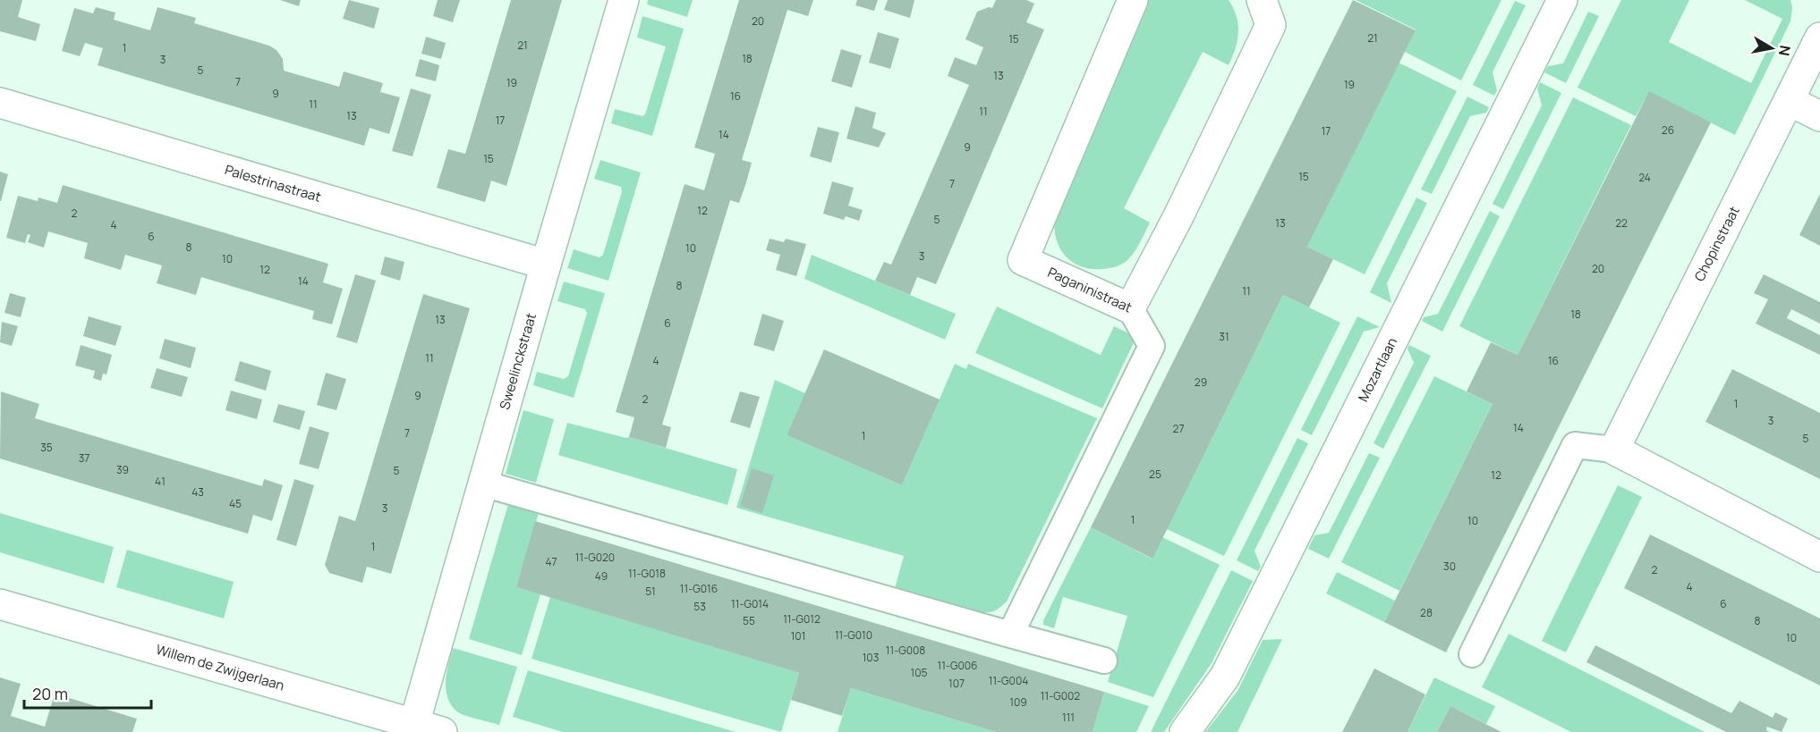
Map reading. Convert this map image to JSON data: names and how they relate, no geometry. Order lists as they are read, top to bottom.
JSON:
{
  "streets": {
    "street": [
      "Palestrinastraat",
      "Chopinstraat",
      "Paganinistraat",
      "Sweelinckstraat",
      "Mozartlaan",
      "Willem de Zwijgerlaan"
    ]
  },
  "crossings": [
    ["Palestrinastraat", "Sweelinckstraat"],
    ["Sweelinckstraat", "Willem de Zwijgerlaan"]
  ],
  "house_numbers": [
    "20",
    "21",
    "15",
    "21",
    "1",
    "18",
    "3",
    "5",
    "13",
    "7",
    "19",
    "19",
    "9",
    "16",
    "11",
    "11",
    "13",
    "17",
    "26",
    "17",
    "14",
    "9",
    "15",
    "15",
    "24",
    "7",
    "12",
    "2",
    "5",
    "13",
    "22",
    "4",
    "6",
    "8",
    "10",
    "3",
    "10",
    "20",
    "12",
    "14",
    "8",
    "11",
    "18",
    "13",
    "6",
    "31",
    "11",
    "4",
    "16",
    "29",
    "9",
    "2",
    "1",
    "3",
    "14",
    "27",
    "7",
    "1",
    "5",
    "35",
    "37",
    "39",
    "5",
    "25",
    "12",
    "41",
    "43",
    "45",
    "3",
    "1",
    "10",
    "1",
    "11-G020",
    "47",
    "30",
    "2",
    "11-G018",
    "49",
    "4",
    "11-G016",
    "51",
    "11-G014",
    "6",
    "53",
    "28",
    "11-G012",
    "55",
    "8",
    "11-G010",
    "101",
    "10",
    "11-G008",
    "103",
    "11-G006",
    "105",
    "11-G004",
    "107",
    "11-G002",
    "109",
    "111"
  ],
  "scale_bar": "20 m",
  "north": "right"
}
